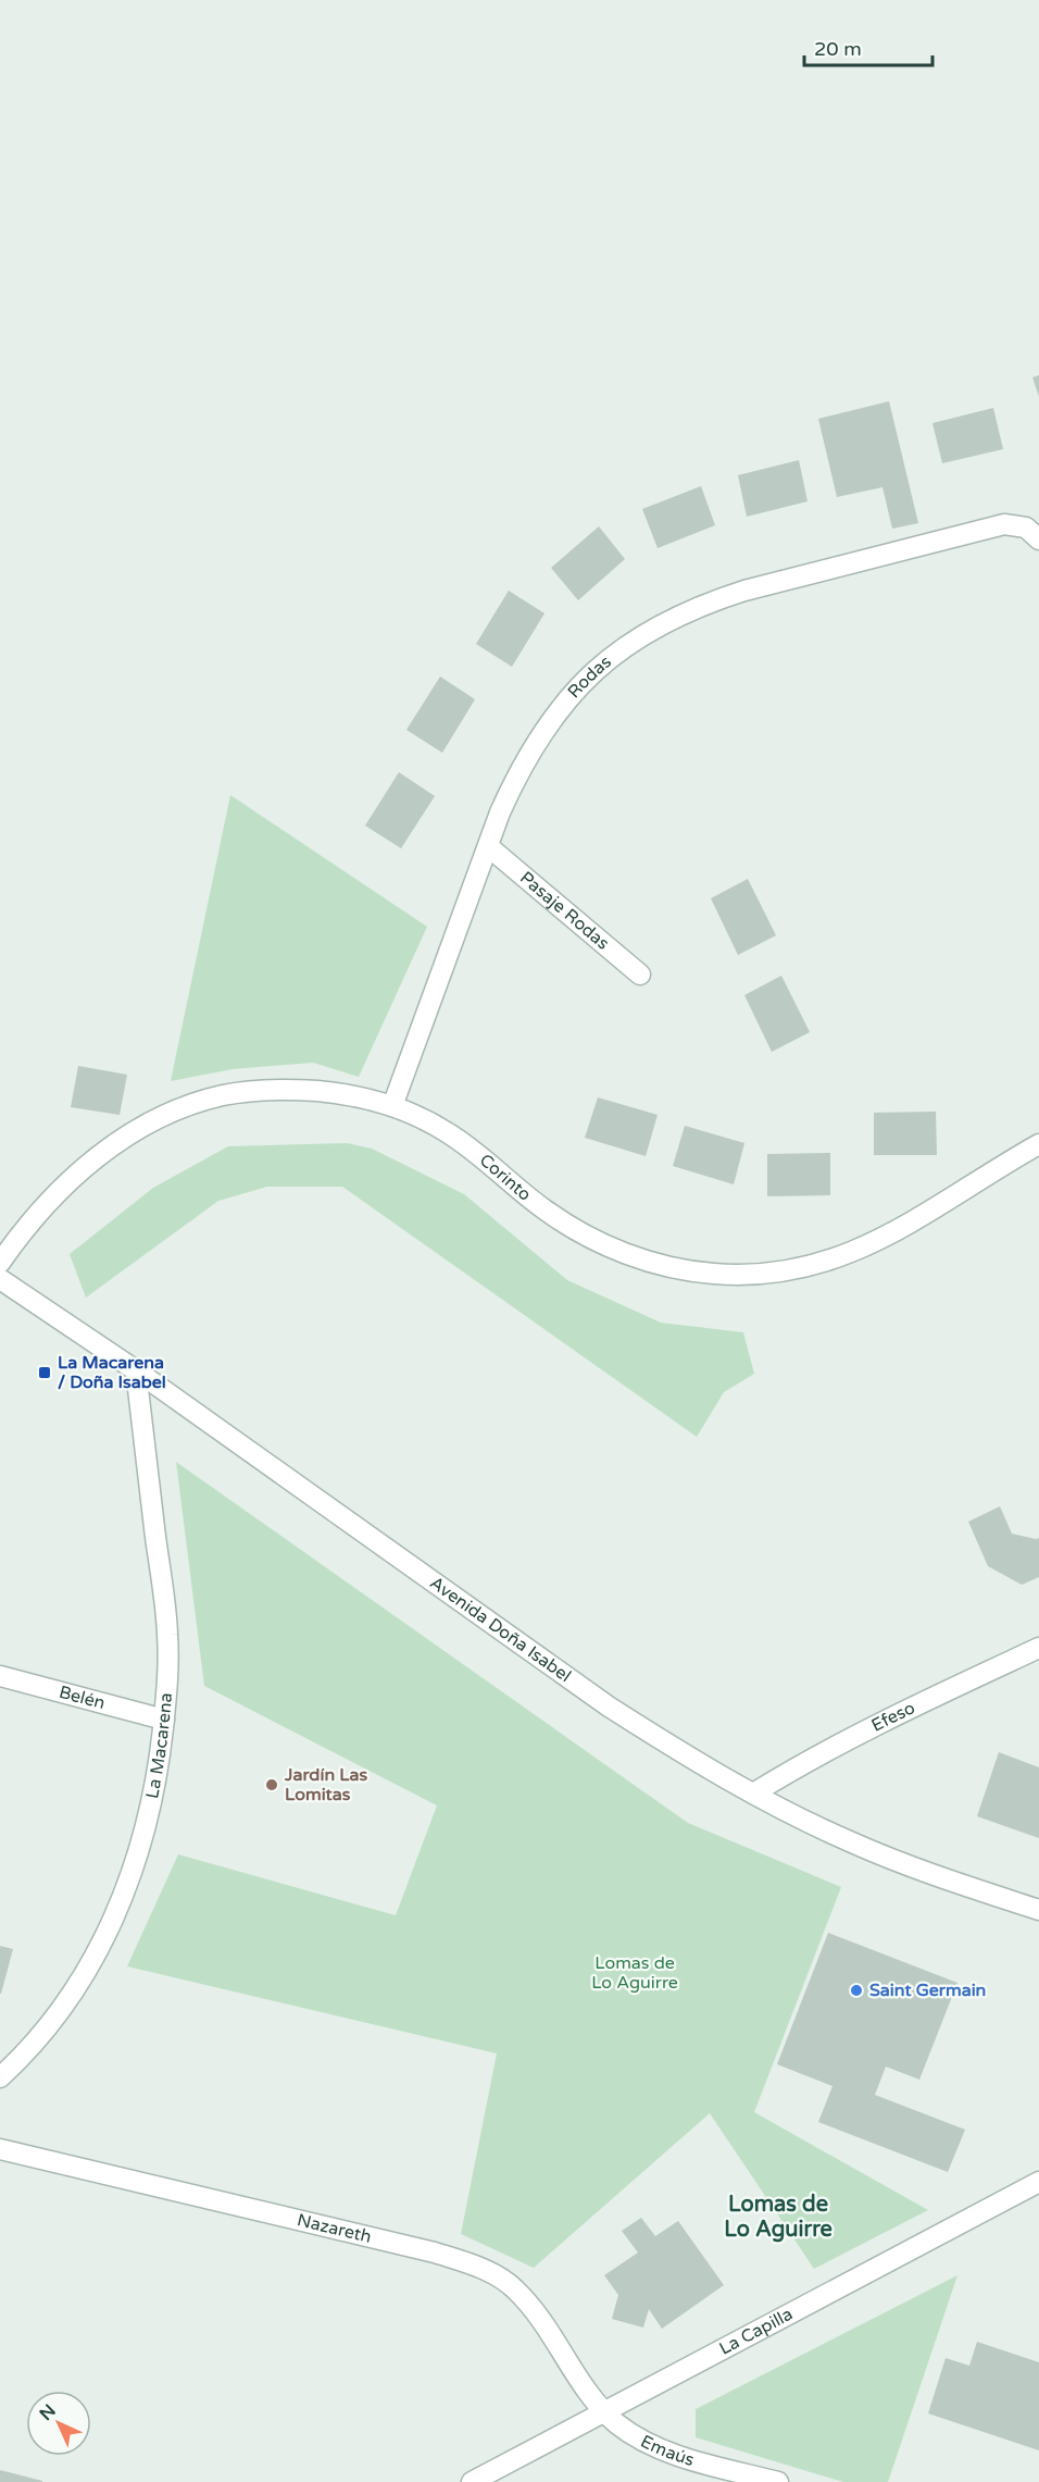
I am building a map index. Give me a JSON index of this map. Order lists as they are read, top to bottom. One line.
{"streets":{"street":["Rodas","Pasaje Rodas","Corinto","Avenida Doña Isabel","Belén","Efeso","La Macarena","Nazareth","La Capilla","Emaús"]},"crossings":[["Rodas","Pasaje Rodas"],["Rodas","Corinto"],["Avenida Doña Isabel","Efeso"],["Avenida Doña Isabel","La Macarena"],["Belén","La Macarena"],["Nazareth","La Capilla"],["Nazareth","Emaús"],["La Capilla","Emaús"]],"districts":["Lomas de Lo Aguirre"],"parks":["Lomas de Lo Aguirre"],"places":{"transit":["La Macarena / Doña Isabel"],"other":["Jardín Las Lomitas","Saint Germain"]},"scale_bar":"20 m","north":"top left"}
